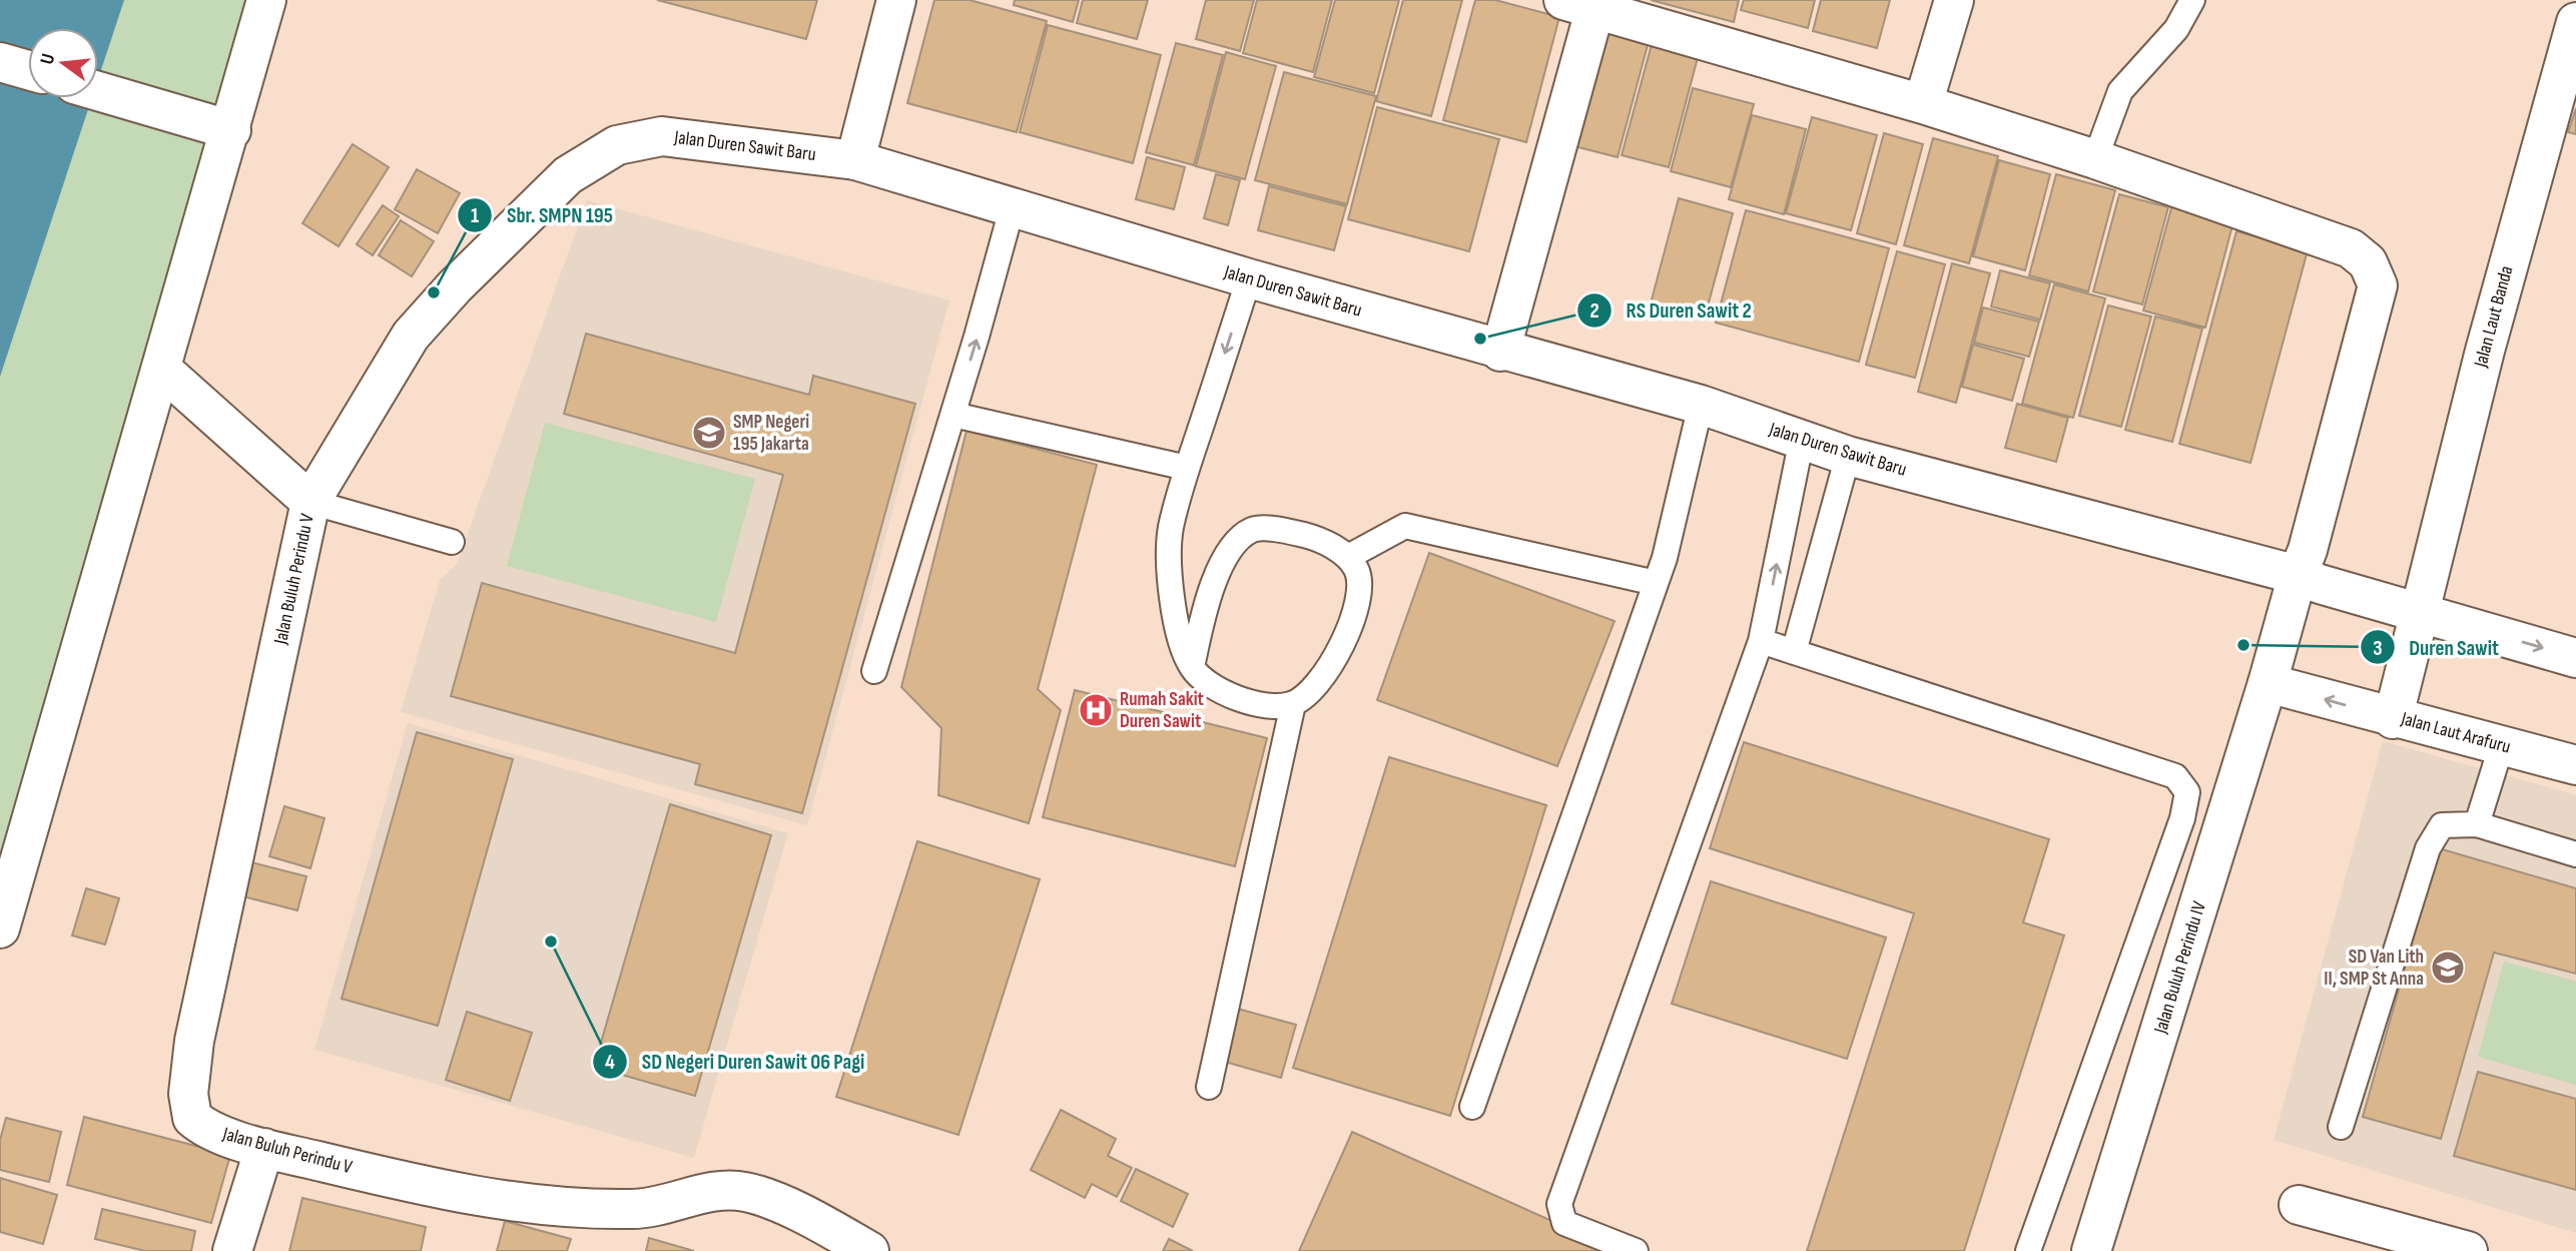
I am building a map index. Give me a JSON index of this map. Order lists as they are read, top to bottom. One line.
{"streets":{"street":["Jalan Duren Sawit Baru","Jalan Laut Banda","Jalan Buluh Perindu V","Jalan Laut Arafuru","Jalan Buluh Perindu IV"]},"crossings":[["Jalan Duren Sawit Baru","Jalan Laut Banda"],["Jalan Duren Sawit Baru","Jalan Buluh Perindu V"],["Jalan Duren Sawit Baru","Jalan Laut Arafuru"],["Jalan Duren Sawit Baru","Jalan Buluh Perindu IV"],["Jalan Laut Banda","Jalan Laut Arafuru"]],"places":{"other":["Sbr. SMPN 195","RS Duren Sawit 2","Duren Sawit","SD Negeri Duren Sawit 06 Pagi"],"school or university":["SMP Negeri 195 Jakarta","SD Van Lith II, SMP St Anna"],"hospital":["Rumah Sakit Duren Sawit"]},"north":"left"}
